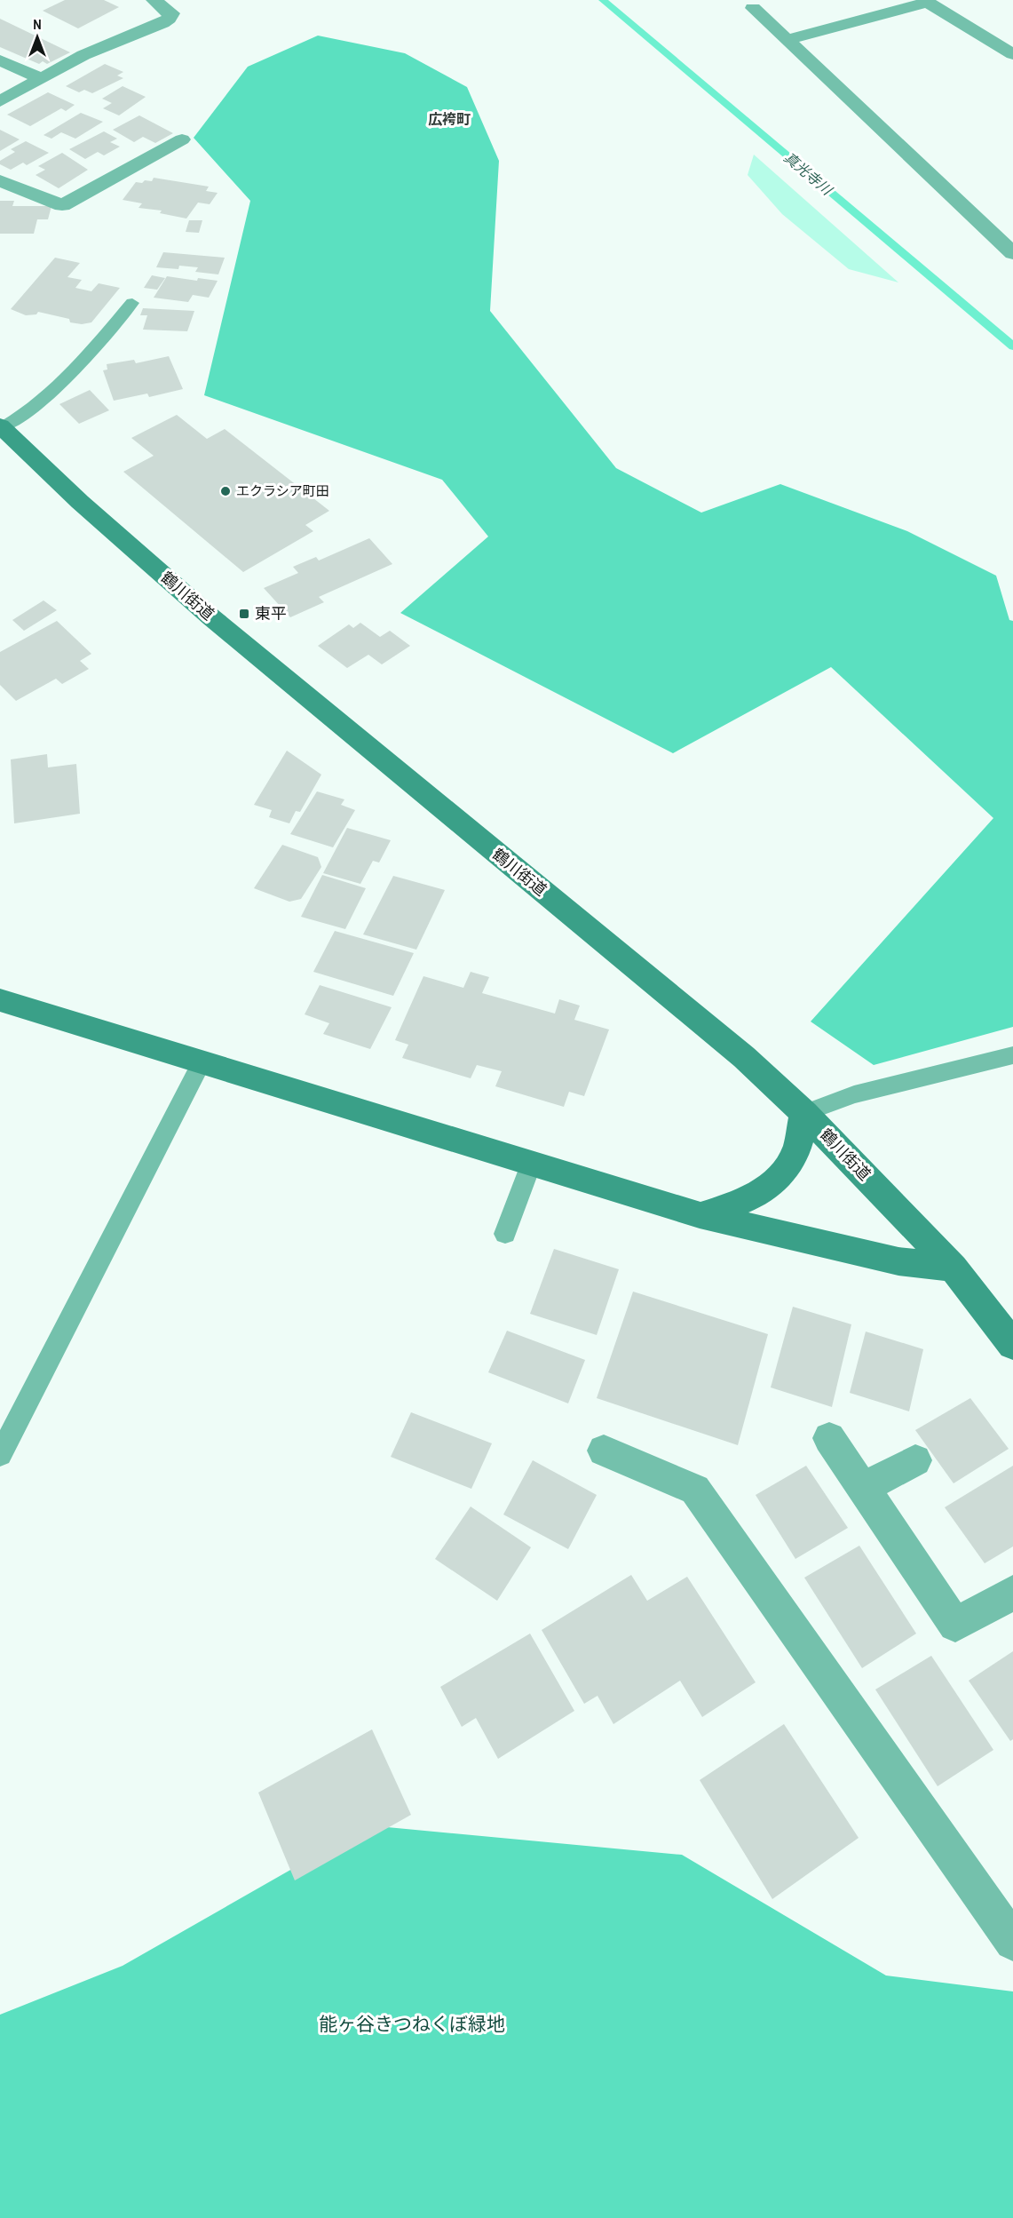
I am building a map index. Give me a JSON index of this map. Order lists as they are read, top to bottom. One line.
{"streets":{"main road":["鶴川街道"]},"districts":["広袴町"],"water":["真光寺川"],"parks":["能ヶ谷きつねくぼ緑地"],"places":{"other":["エクラシア町田"],"transit":["東平"]},"north":"top"}
